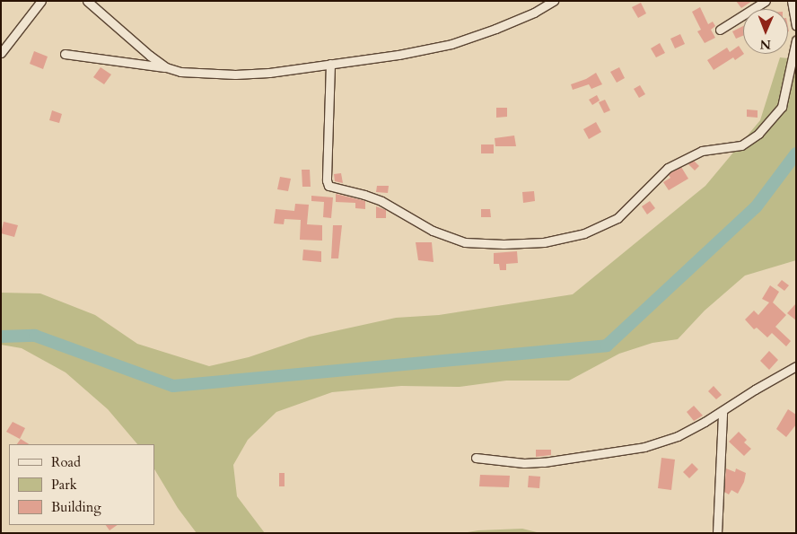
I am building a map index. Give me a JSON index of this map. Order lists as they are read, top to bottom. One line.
{"legend":["Road","Park","Building"],"north":"bottom"}
